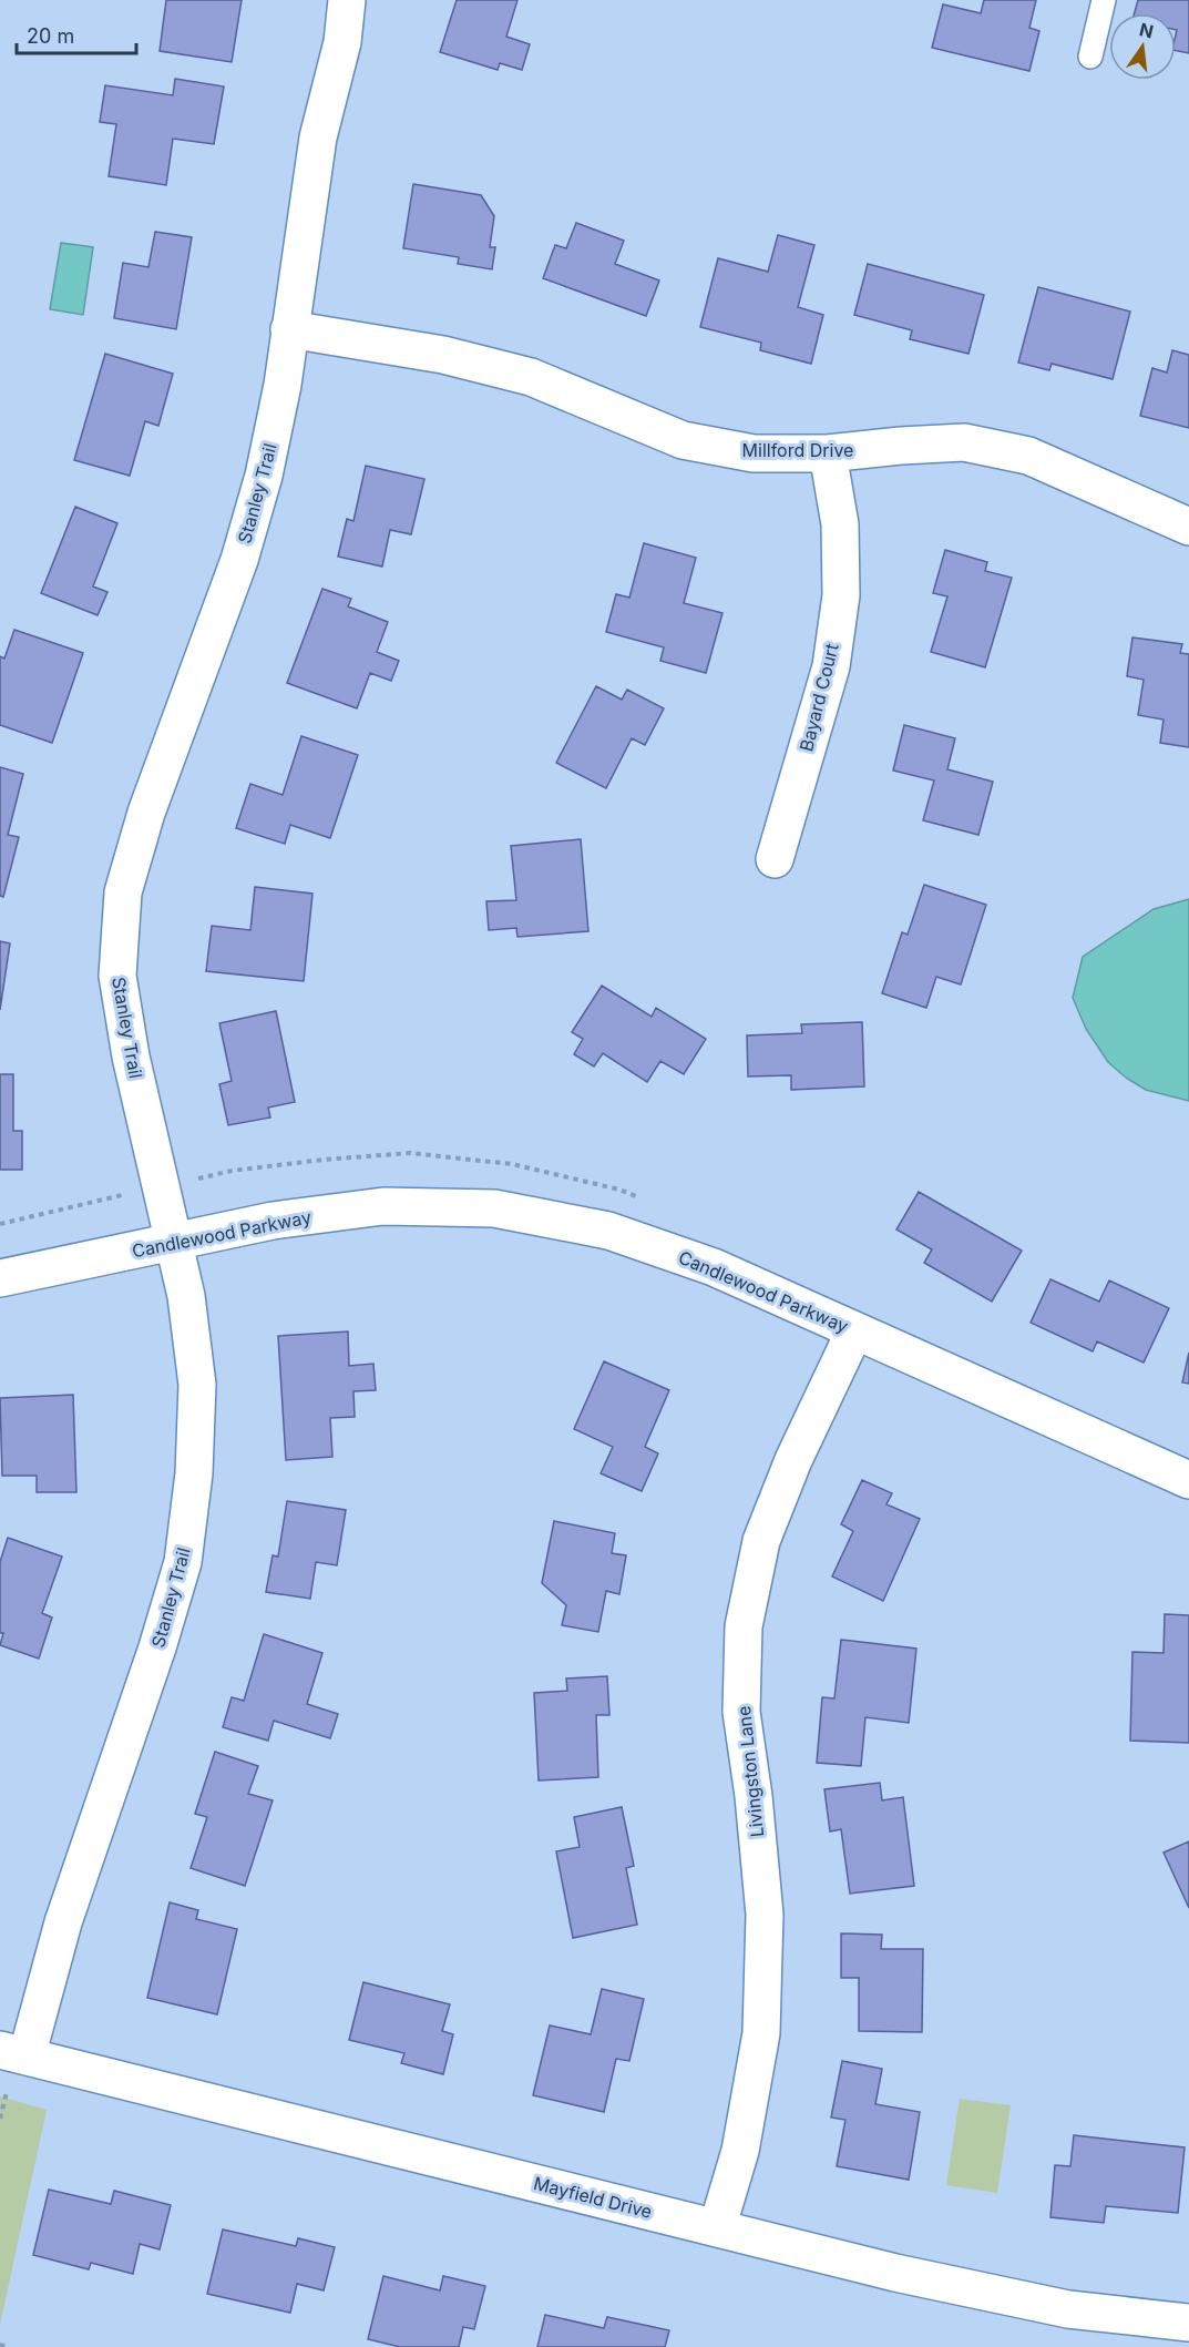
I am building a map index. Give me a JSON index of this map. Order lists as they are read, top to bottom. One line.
{"streets":{"street":["Millford Drive","Stanley Trail","Bayard Court","Candlewood Parkway","Livingston Lane","Mayfield Drive"]},"crossings":[["Millford Drive","Stanley Trail"],["Millford Drive","Bayard Court"],["Stanley Trail","Candlewood Parkway"],["Stanley Trail","Mayfield Drive"],["Candlewood Parkway","Livingston Lane"],["Livingston Lane","Mayfield Drive"]],"scale_bar":"20 m","north":"top"}
